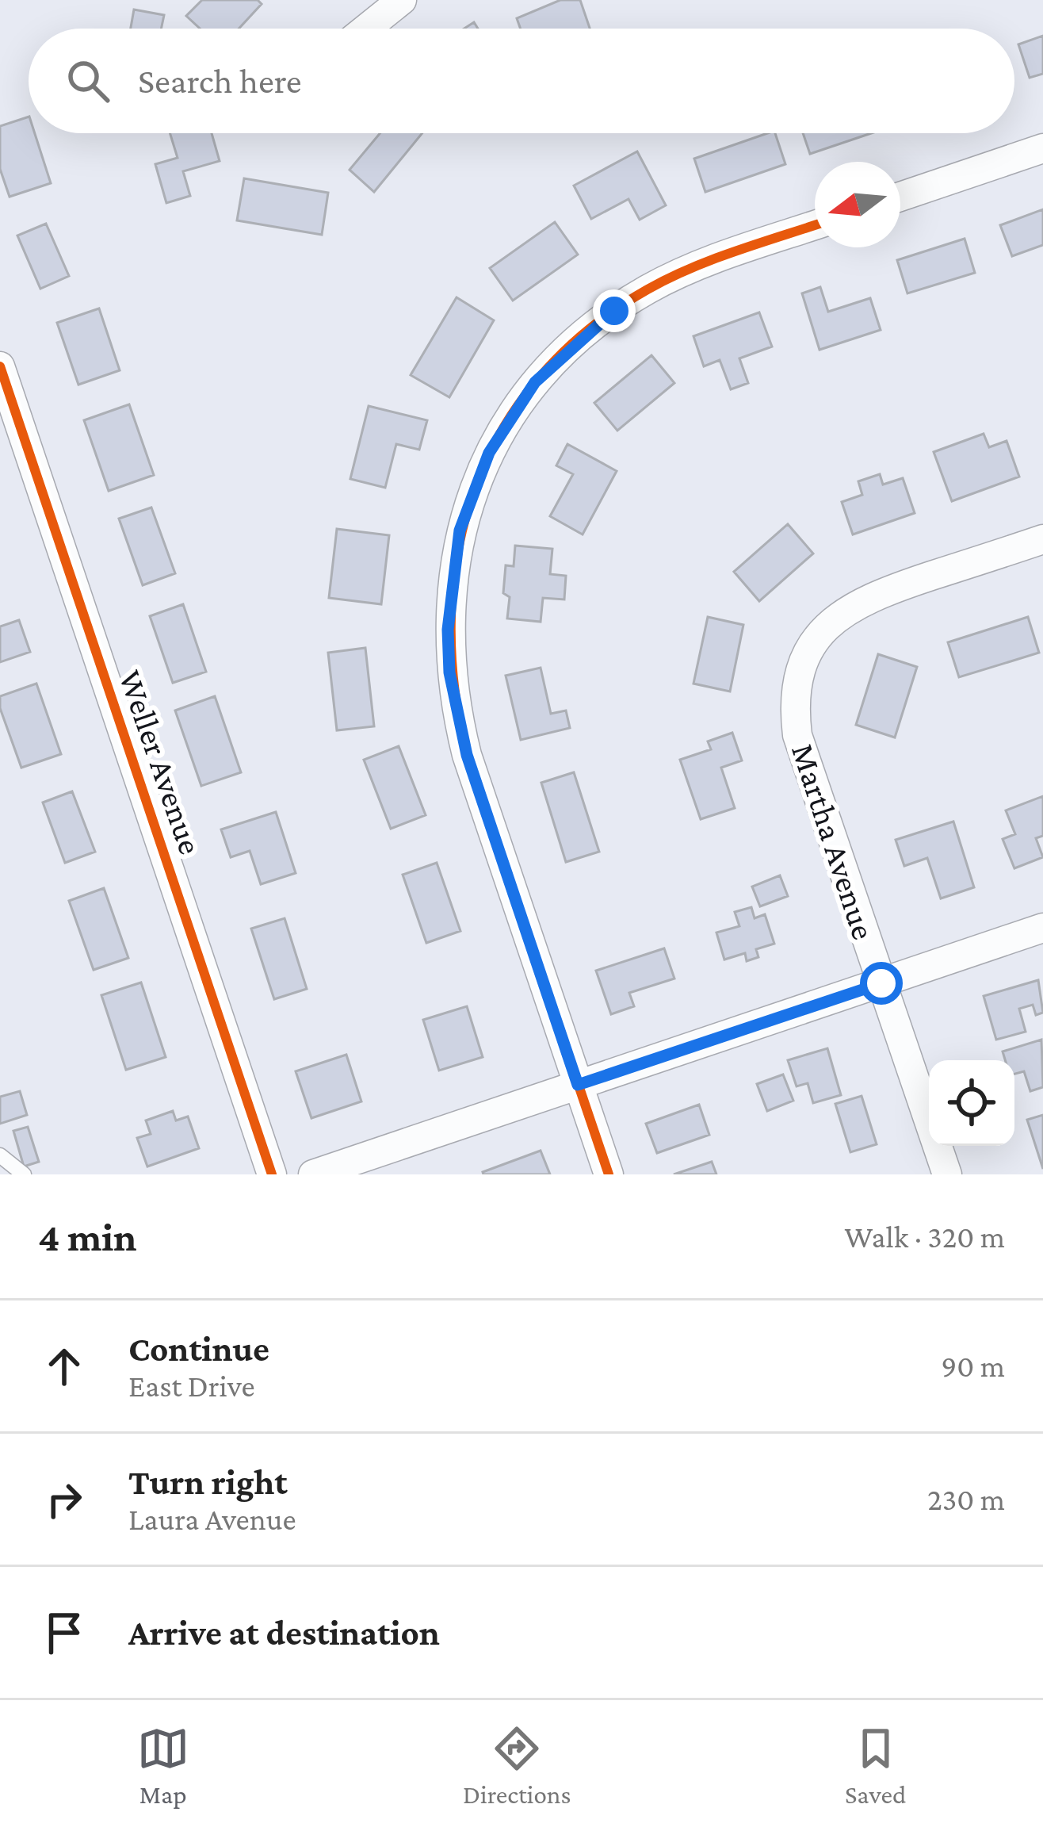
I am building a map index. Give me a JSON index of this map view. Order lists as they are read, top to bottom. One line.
{"streets":{"street":["Weller Avenue","Martha Avenue"]},"north":"left","page":{"search":"Search here","heading":["4 min","Walk · 320 m"],"list":[["Continue","East Drive","90 m"],["Turn right","Laura Avenue","230 m"],"Arrive at destination"],"nav":["Map","Directions","Saved"]}}
